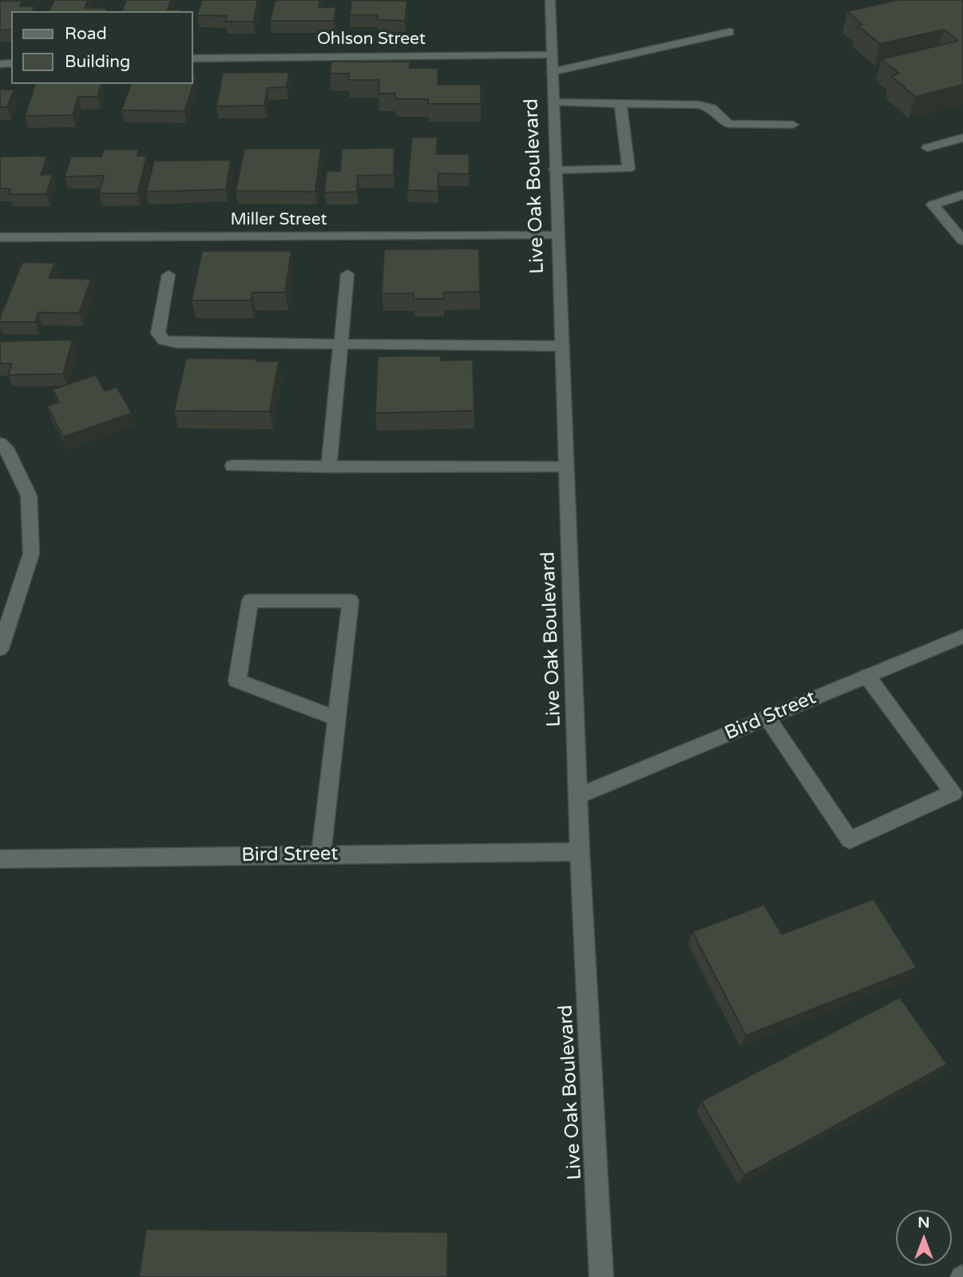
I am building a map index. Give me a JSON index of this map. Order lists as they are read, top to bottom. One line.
{"streets":{"street":["Ohlson Street","Live Oak Boulevard","Miller Street","Bird Street"]},"crossings":[["Ohlson Street","Live Oak Boulevard"],["Live Oak Boulevard","Miller Street"],["Live Oak Boulevard","Bird Street"]],"legend":["Road","Building"],"north":"top"}
